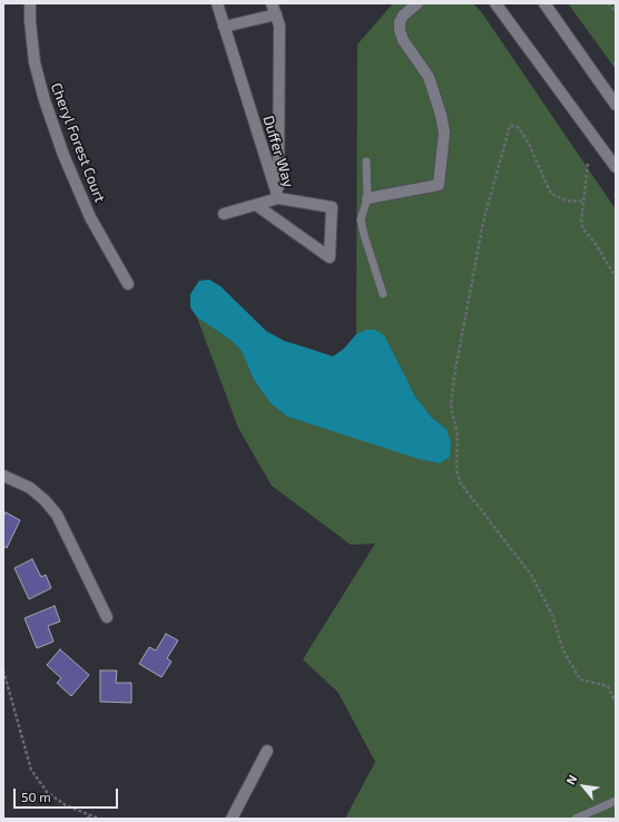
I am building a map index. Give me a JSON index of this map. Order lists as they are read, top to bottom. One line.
{"streets":{"street":["Cheryl Forest Court","Duffer Way"]},"scale_bar":"50 m","north":"top left"}
